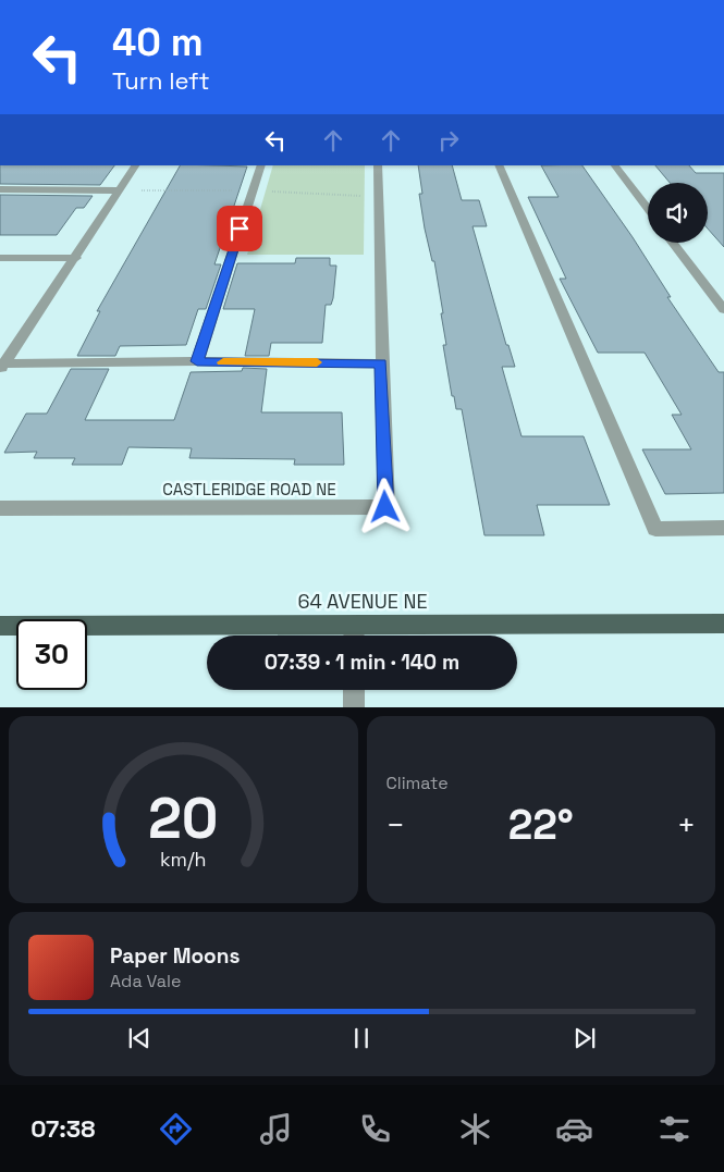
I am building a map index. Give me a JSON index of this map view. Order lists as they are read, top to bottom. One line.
{"streets":{"main road":["64 AVENUE NE"],"street":["CASTLERIDGE ROAD NE"]},"page":{"turn":["40 m","Turn left"],"limit":"30","trip":"07:39 · 1 min · 140 m","tile":"Climate","heat":["−","22°","+"],"song":["Paper Moons","Ada Vale"],"tabs":"07:38","gauge":["20","km/h"]}}
